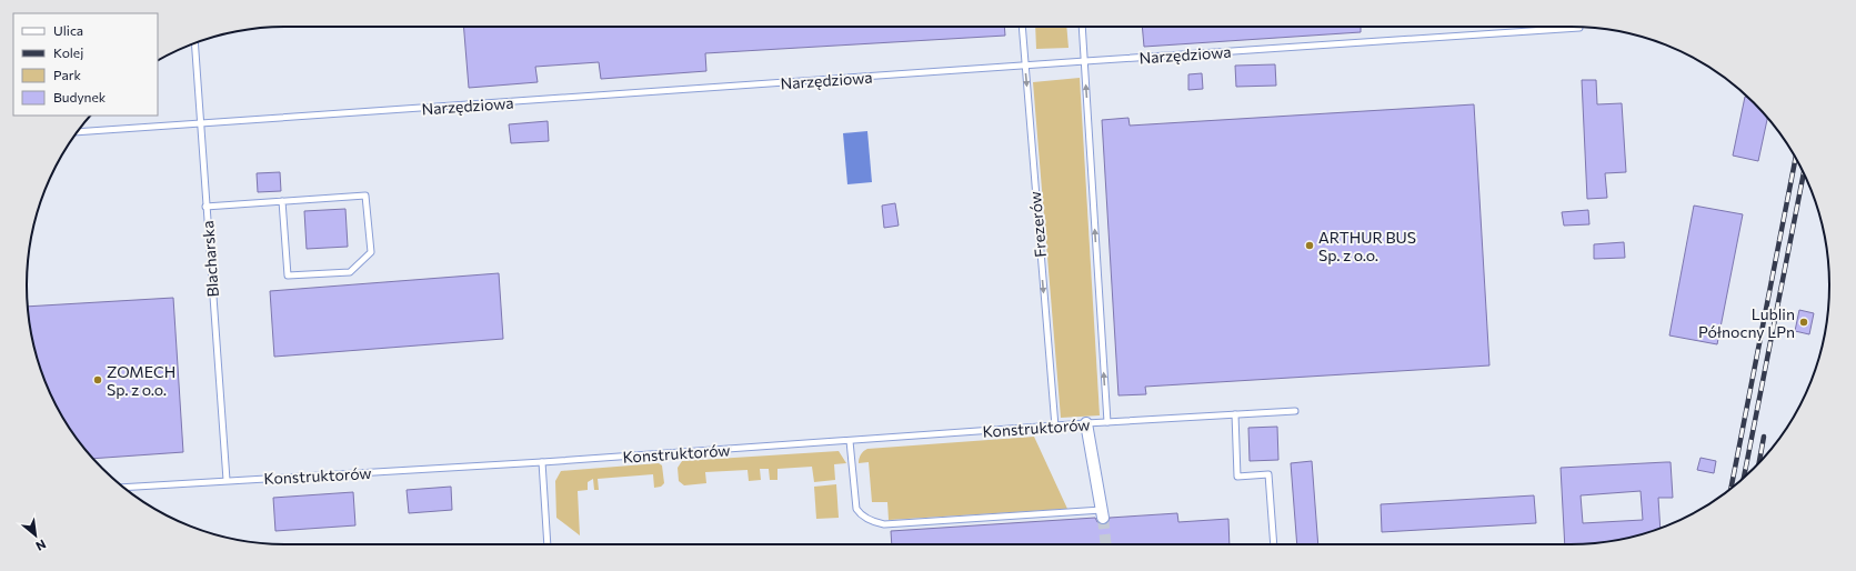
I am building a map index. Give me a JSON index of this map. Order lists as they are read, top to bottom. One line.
{"streets":{"lane":["Narzędziowa","Frezerów","Blacharska","Konstruktorów"]},"crossings":[["Narzędziowa","Frezerów"],["Narzędziowa","Blacharska"],["Frezerów","Konstruktorów"],["Blacharska","Konstruktorów"]],"one_way":["Frezerów"],"places":["ARTHUR BUS Sp. z o.o.","Lublin Północny LPn","ZOMECH Sp. z o.o."],"legend":["Ulica","Kolej","Park","Budynek"],"north":"bottom right"}
